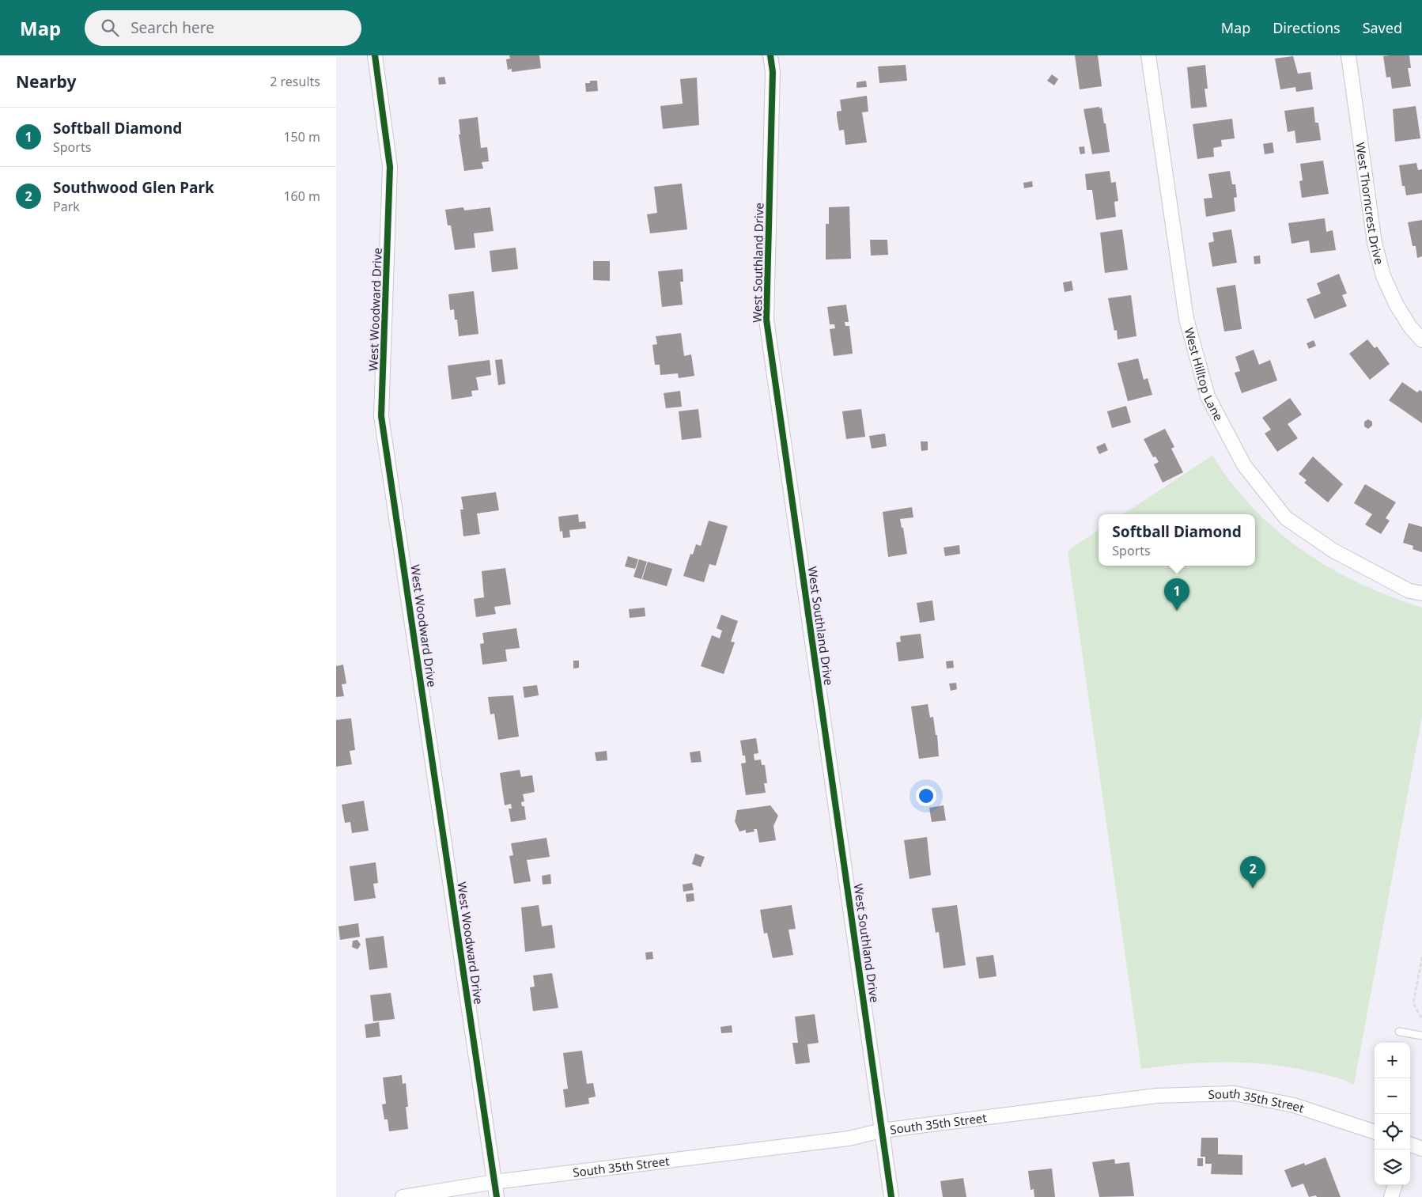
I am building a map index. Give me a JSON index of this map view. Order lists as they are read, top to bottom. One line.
{"streets":{"street":["West Thorncrest Drive","West Southland Drive","West Woodward Drive","West Hilltop Lane","South 35th Street"]},"crossings":[["West Southland Drive","South 35th Street"],["West Woodward Drive","South 35th Street"]],"page":{"header":"Map","search":"Search here","nav":["Map","Directions","Saved"],"heading":["Nearby","2 results"],"list":[{"mark":"1","name":"Softball Diamond","note":"Sports","value":"150 m"},{"mark":"2","name":"Southwood Glen Park","note":"Park","value":"160 m"}],"popup":["Softball Diamond","Sports"],"pins":["1","2"],"map_buttons":["+","−"]}}
